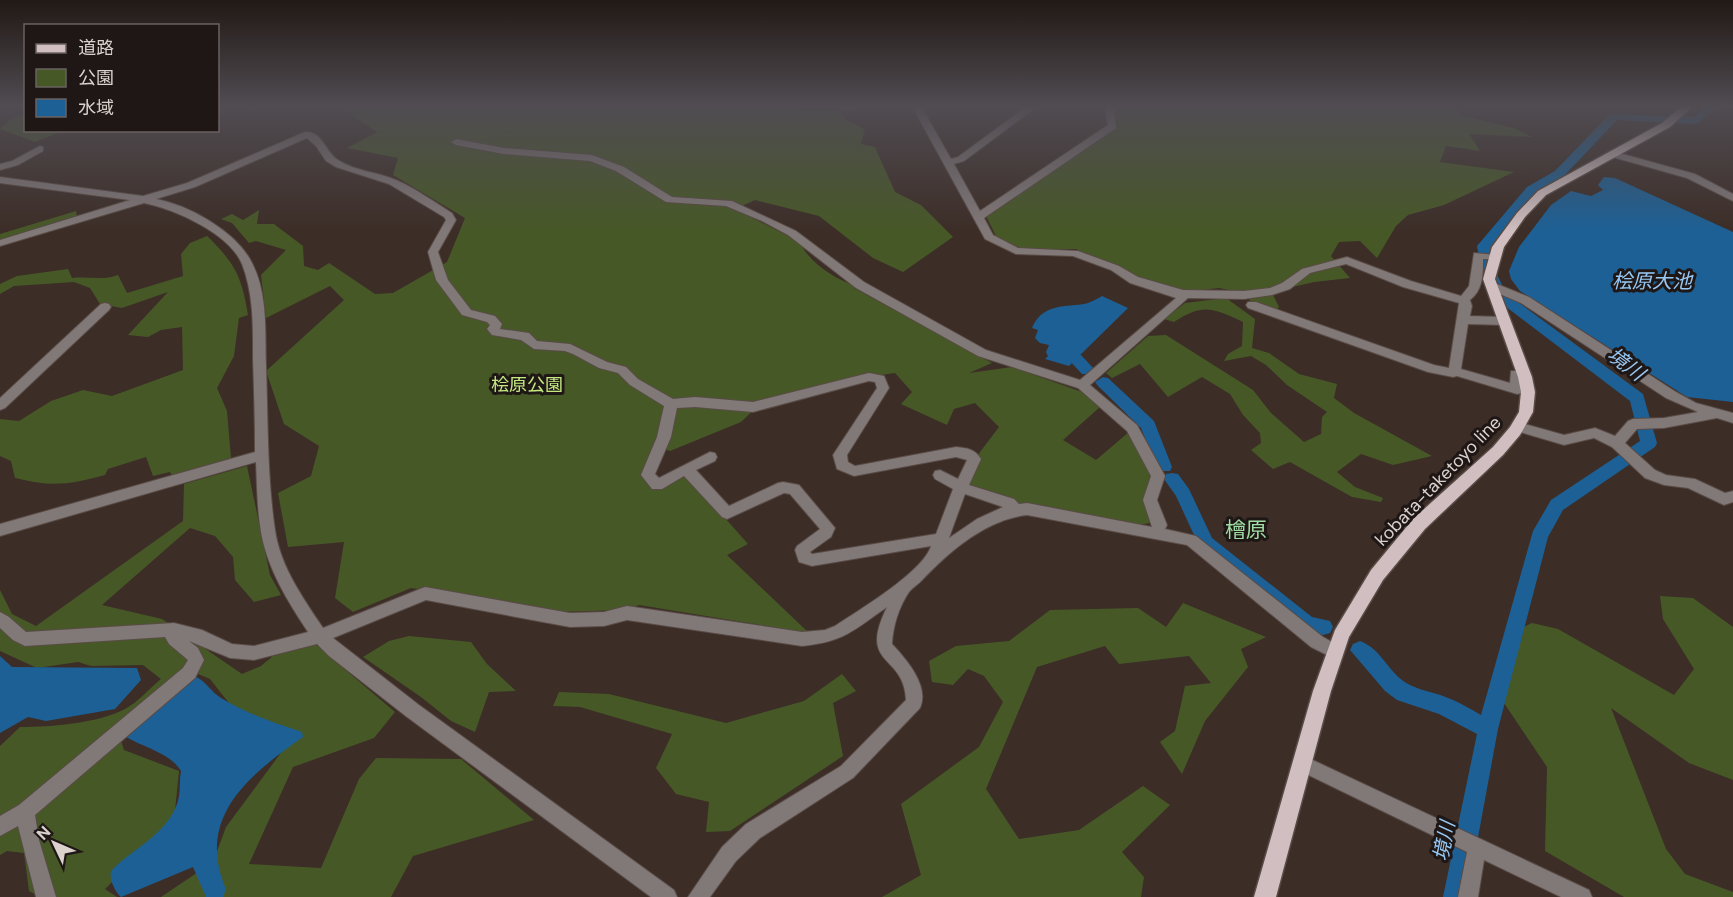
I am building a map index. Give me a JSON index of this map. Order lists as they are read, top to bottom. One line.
{"streets":{"main road":["kobata-taketoyo line"]},"districts":["檜原"],"water":["桧原大池","境川"],"parks":["桧原公園"],"legend":["道路","公園","水域"],"north":"top left"}
